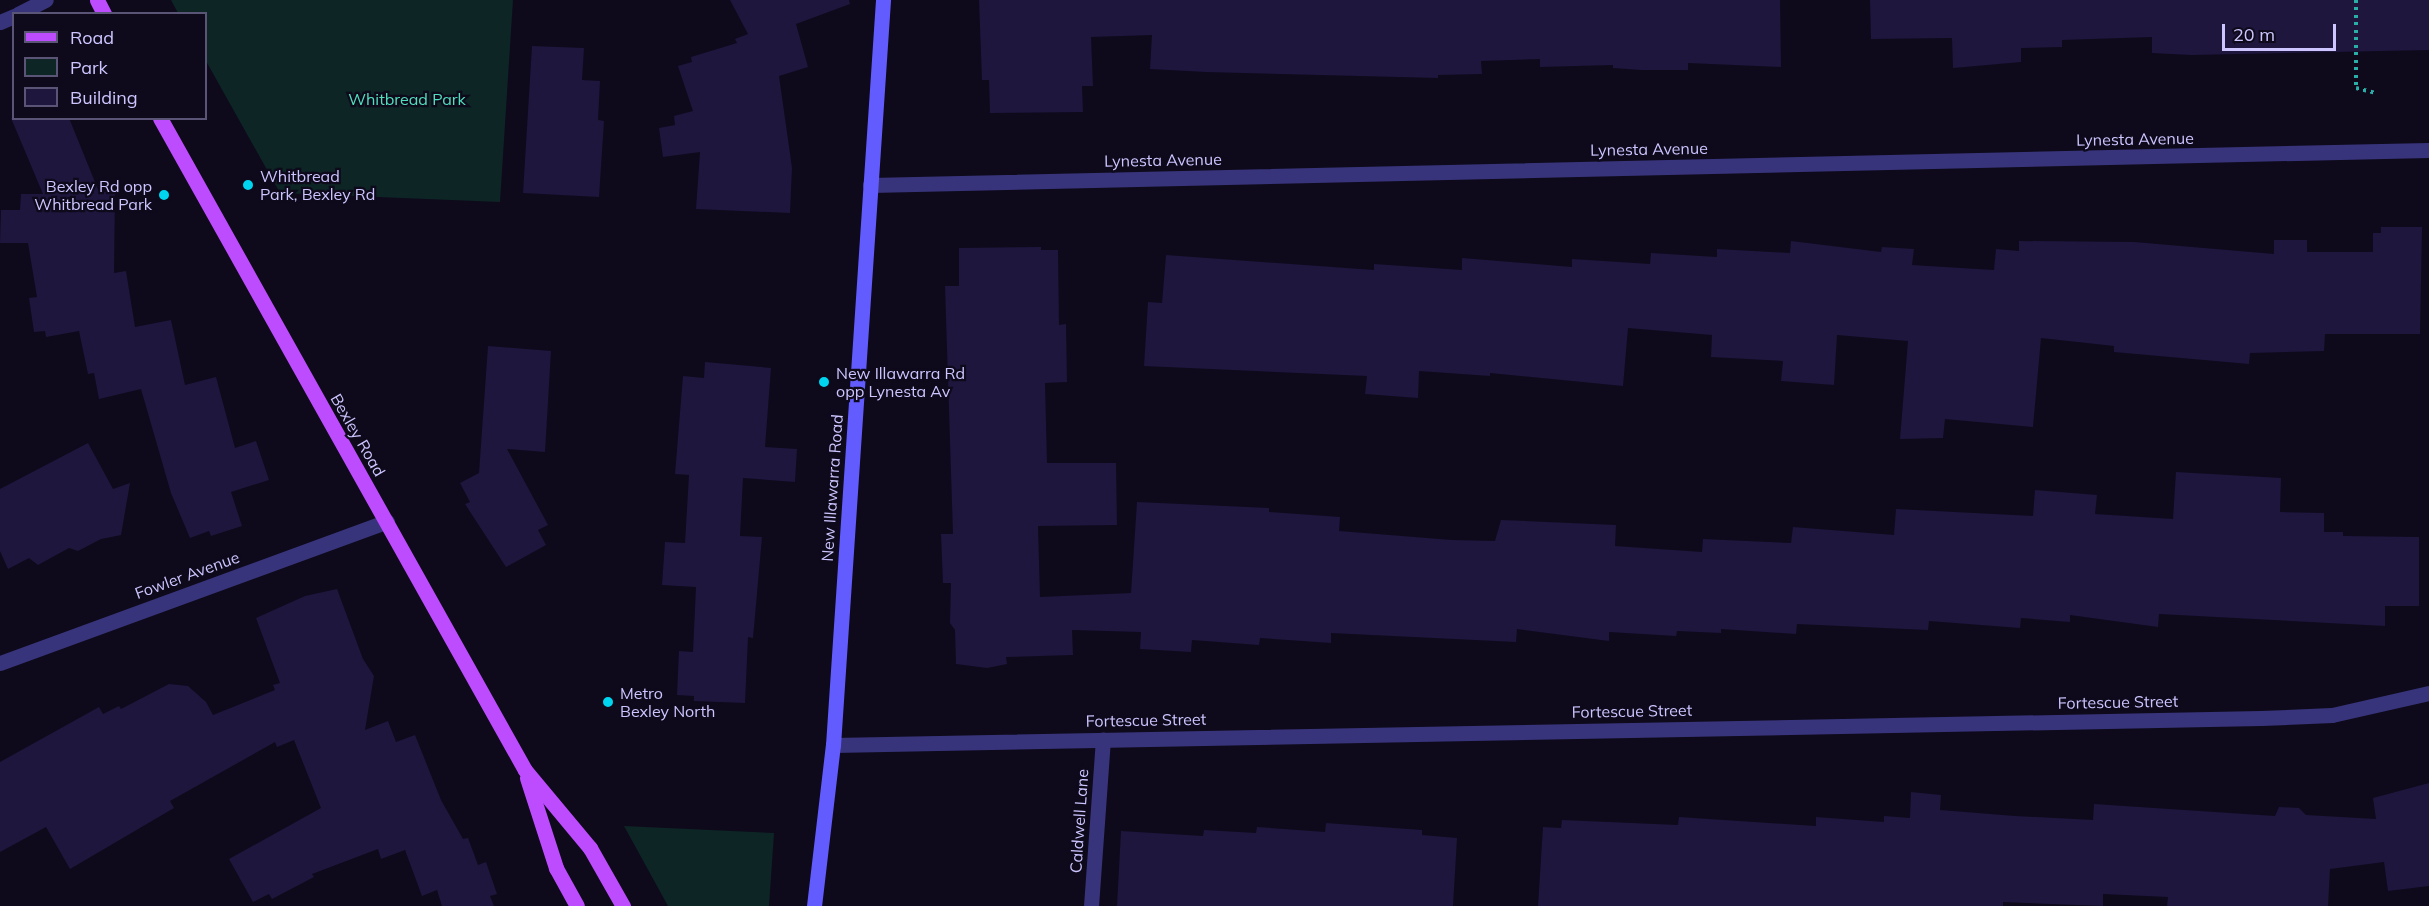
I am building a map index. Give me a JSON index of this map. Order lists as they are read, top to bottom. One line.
{"streets":{"main road":["Bexley Road","New Illawarra Road"],"street":["Lynesta Avenue","Fowler Avenue","Fortescue Street","Caldwell Lane"]},"crossings":[["Lynesta Avenue","New Illawarra Road"],["Bexley Road","Fowler Avenue"],["New Illawarra Road","Fortescue Street"],["Fortescue Street","Caldwell Lane"]],"parks":["Whitbread Park"],"places":["Whitbread Park, Bexley Rd","Bexley Rd opp Whitbread Park","New Illawarra Rd opp Lynesta Av","Metro Bexley North"],"legend":["Road","Park","Building"],"scale_bar":"20 m"}
